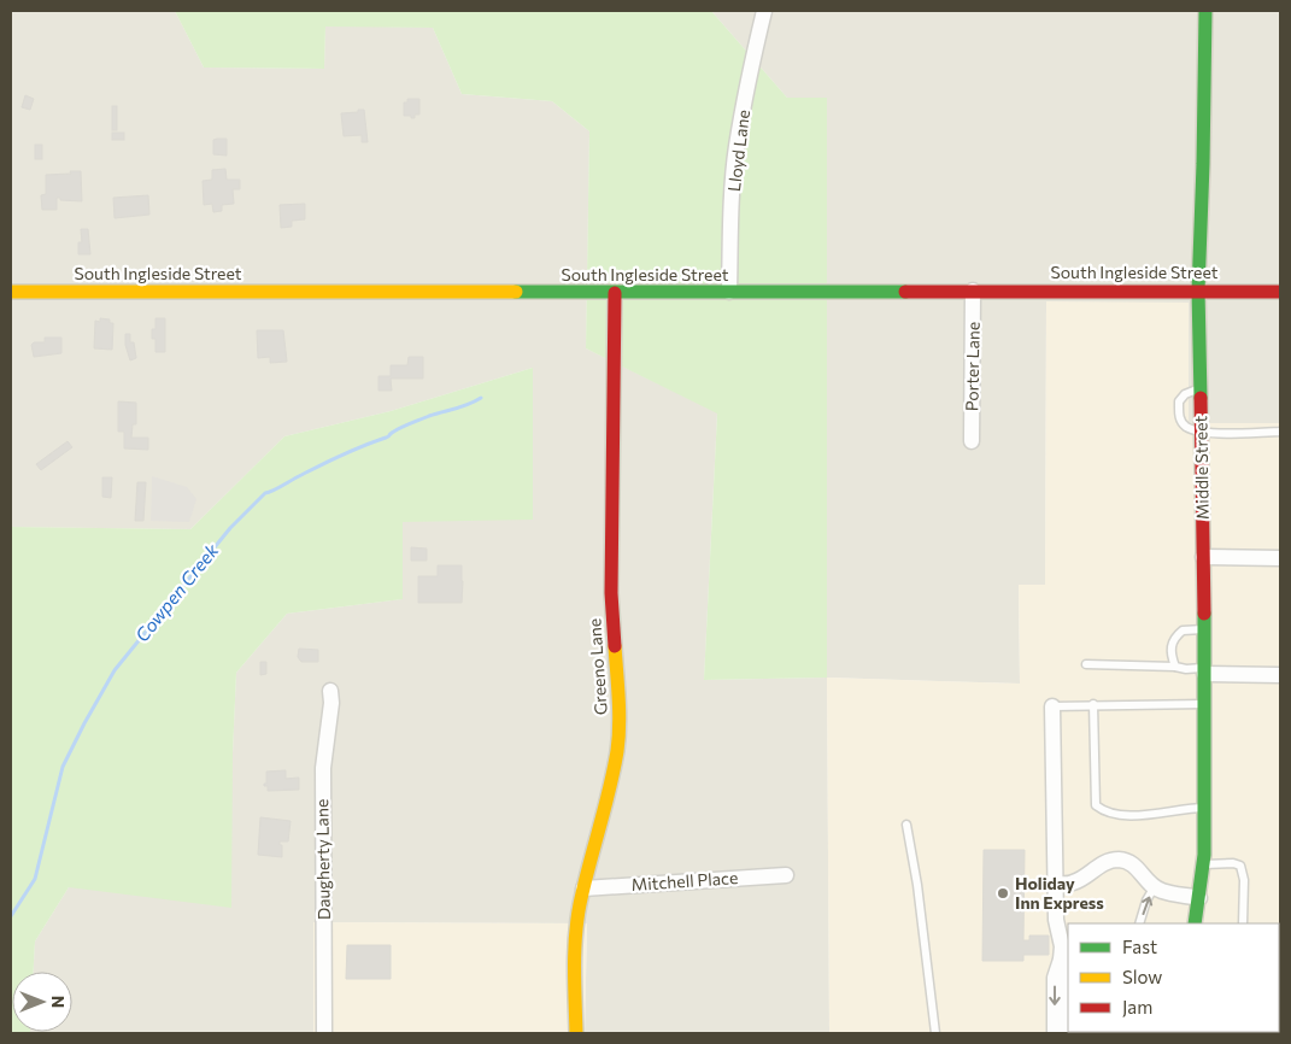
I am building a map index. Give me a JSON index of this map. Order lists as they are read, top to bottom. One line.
{"streets":{"street":["Lloyd Lane","South Ingleside Street","Porter Lane","Middle Street","Greeno Lane","Daugherty Lane","Mitchell Place"]},"crossings":[["Lloyd Lane","South Ingleside Street"],["South Ingleside Street","Porter Lane"],["South Ingleside Street","Middle Street"],["South Ingleside Street","Greeno Lane"],["Greeno Lane","Mitchell Place"]],"water":["Cowpen Creek"],"places":["Holiday Inn Express"],"legend":["Fast","Slow","Jam"],"north":"right"}
